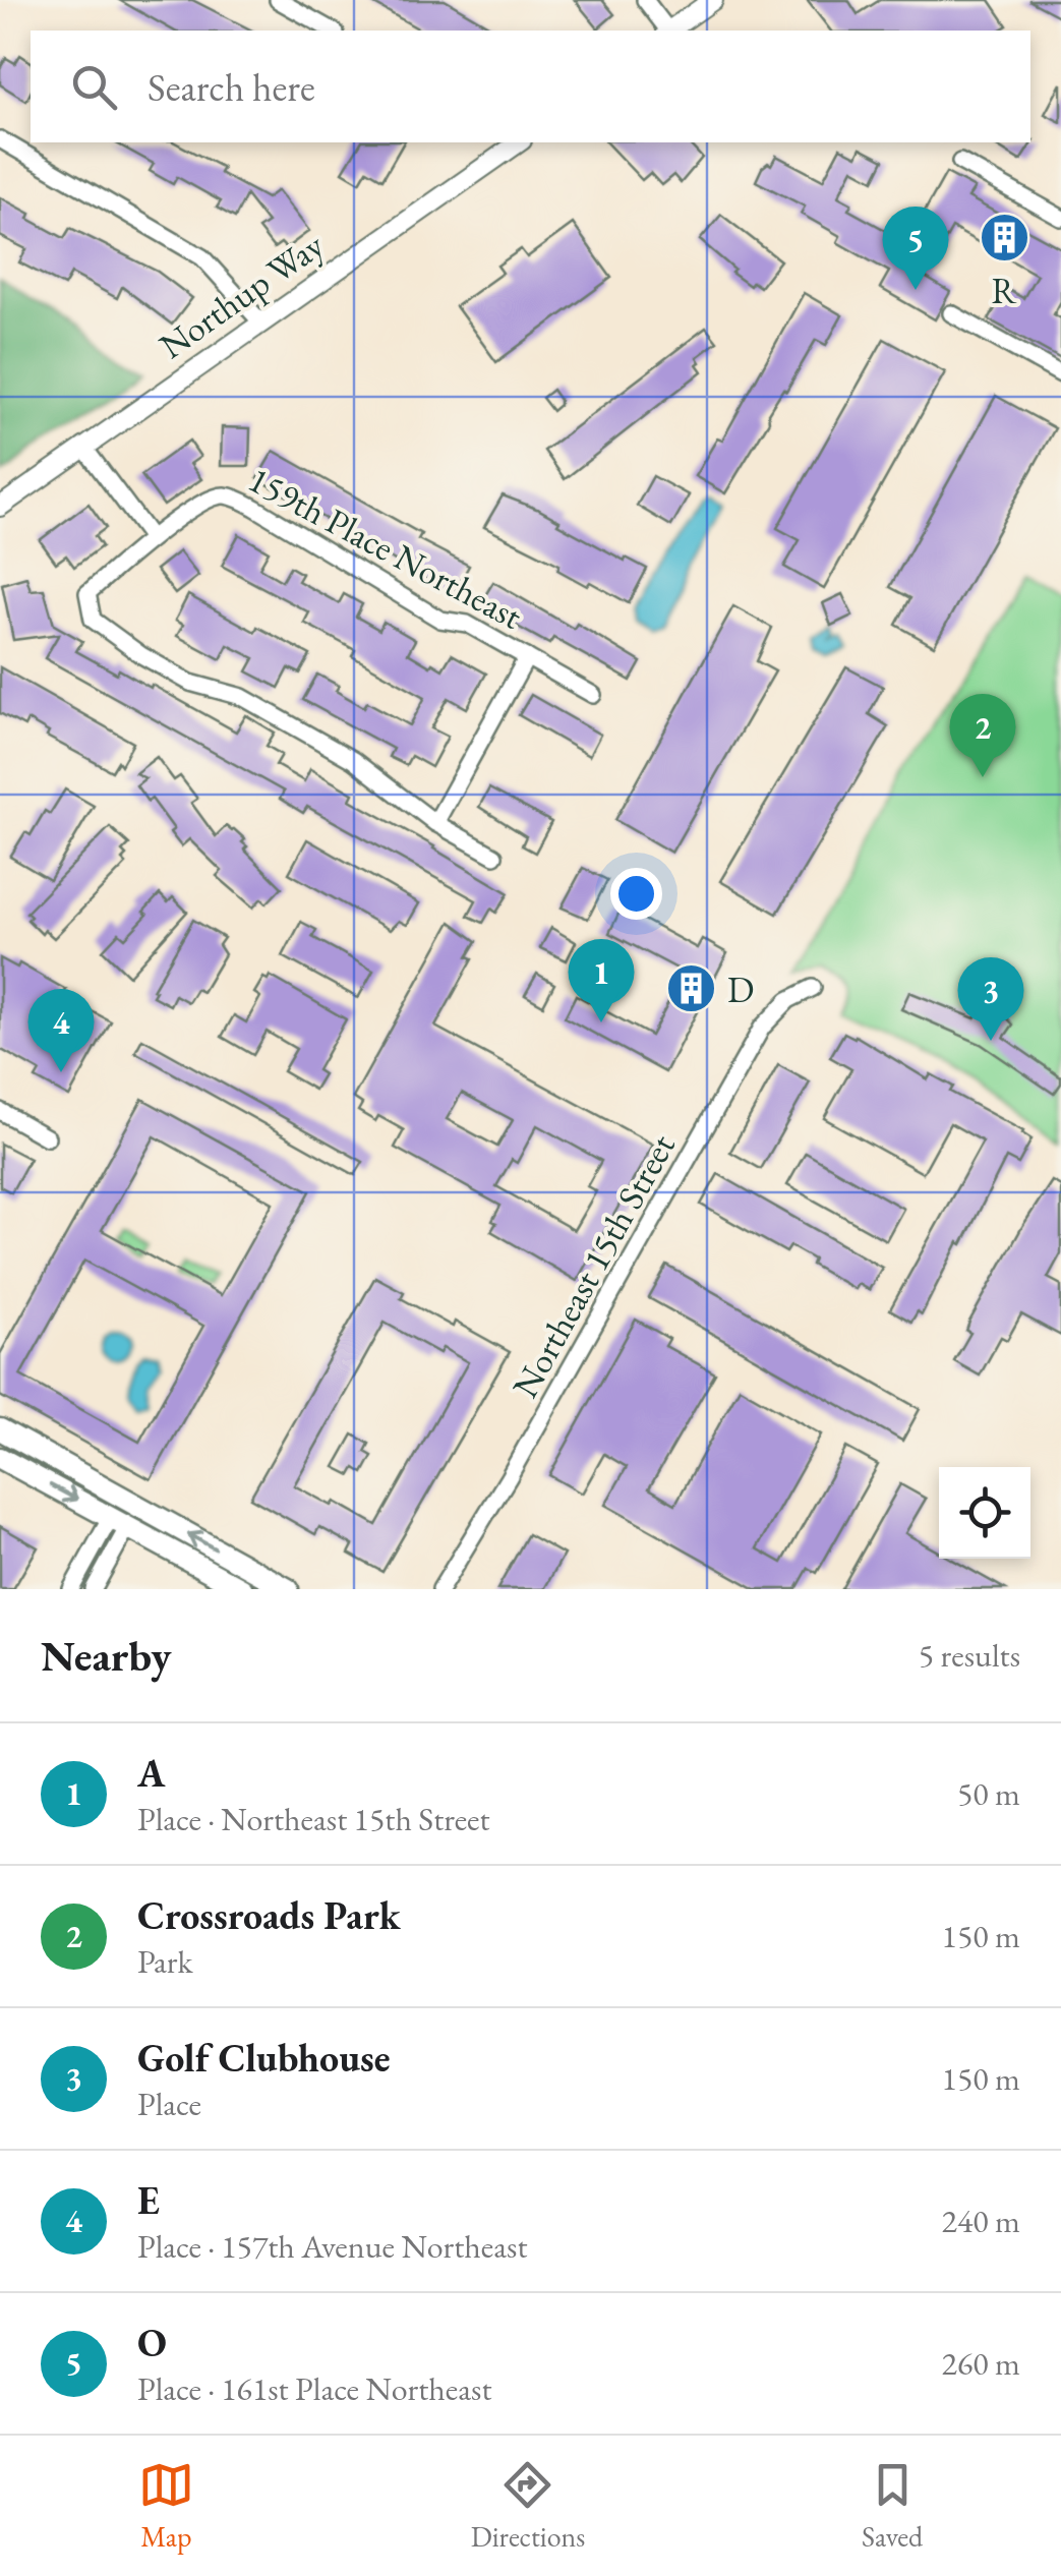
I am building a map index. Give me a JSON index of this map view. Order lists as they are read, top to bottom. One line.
{"streets":{"street":["Northup Way","159th Place Northeast","Northeast 15th Street"]},"places":{"building":["R","D"]},"page":{"search":"Search here","pins":["5","2","1","3","4"],"heading":["Nearby","5 results"],"list":[{"mark":"1","name":"A","note":"Place · Northeast 15th Street","value":"50 m"},{"mark":"2","name":"Crossroads Park","note":"Park","value":"150 m"},{"mark":"3","name":"Golf Clubhouse","note":"Place","value":"150 m"},{"mark":"4","name":"E","note":"Place · 157th Avenue Northeast","value":"240 m"},{"mark":"5","name":"O","note":"Place · 161st Place Northeast","value":"260 m"}],"nav":["Map","Directions","Saved"]}}
